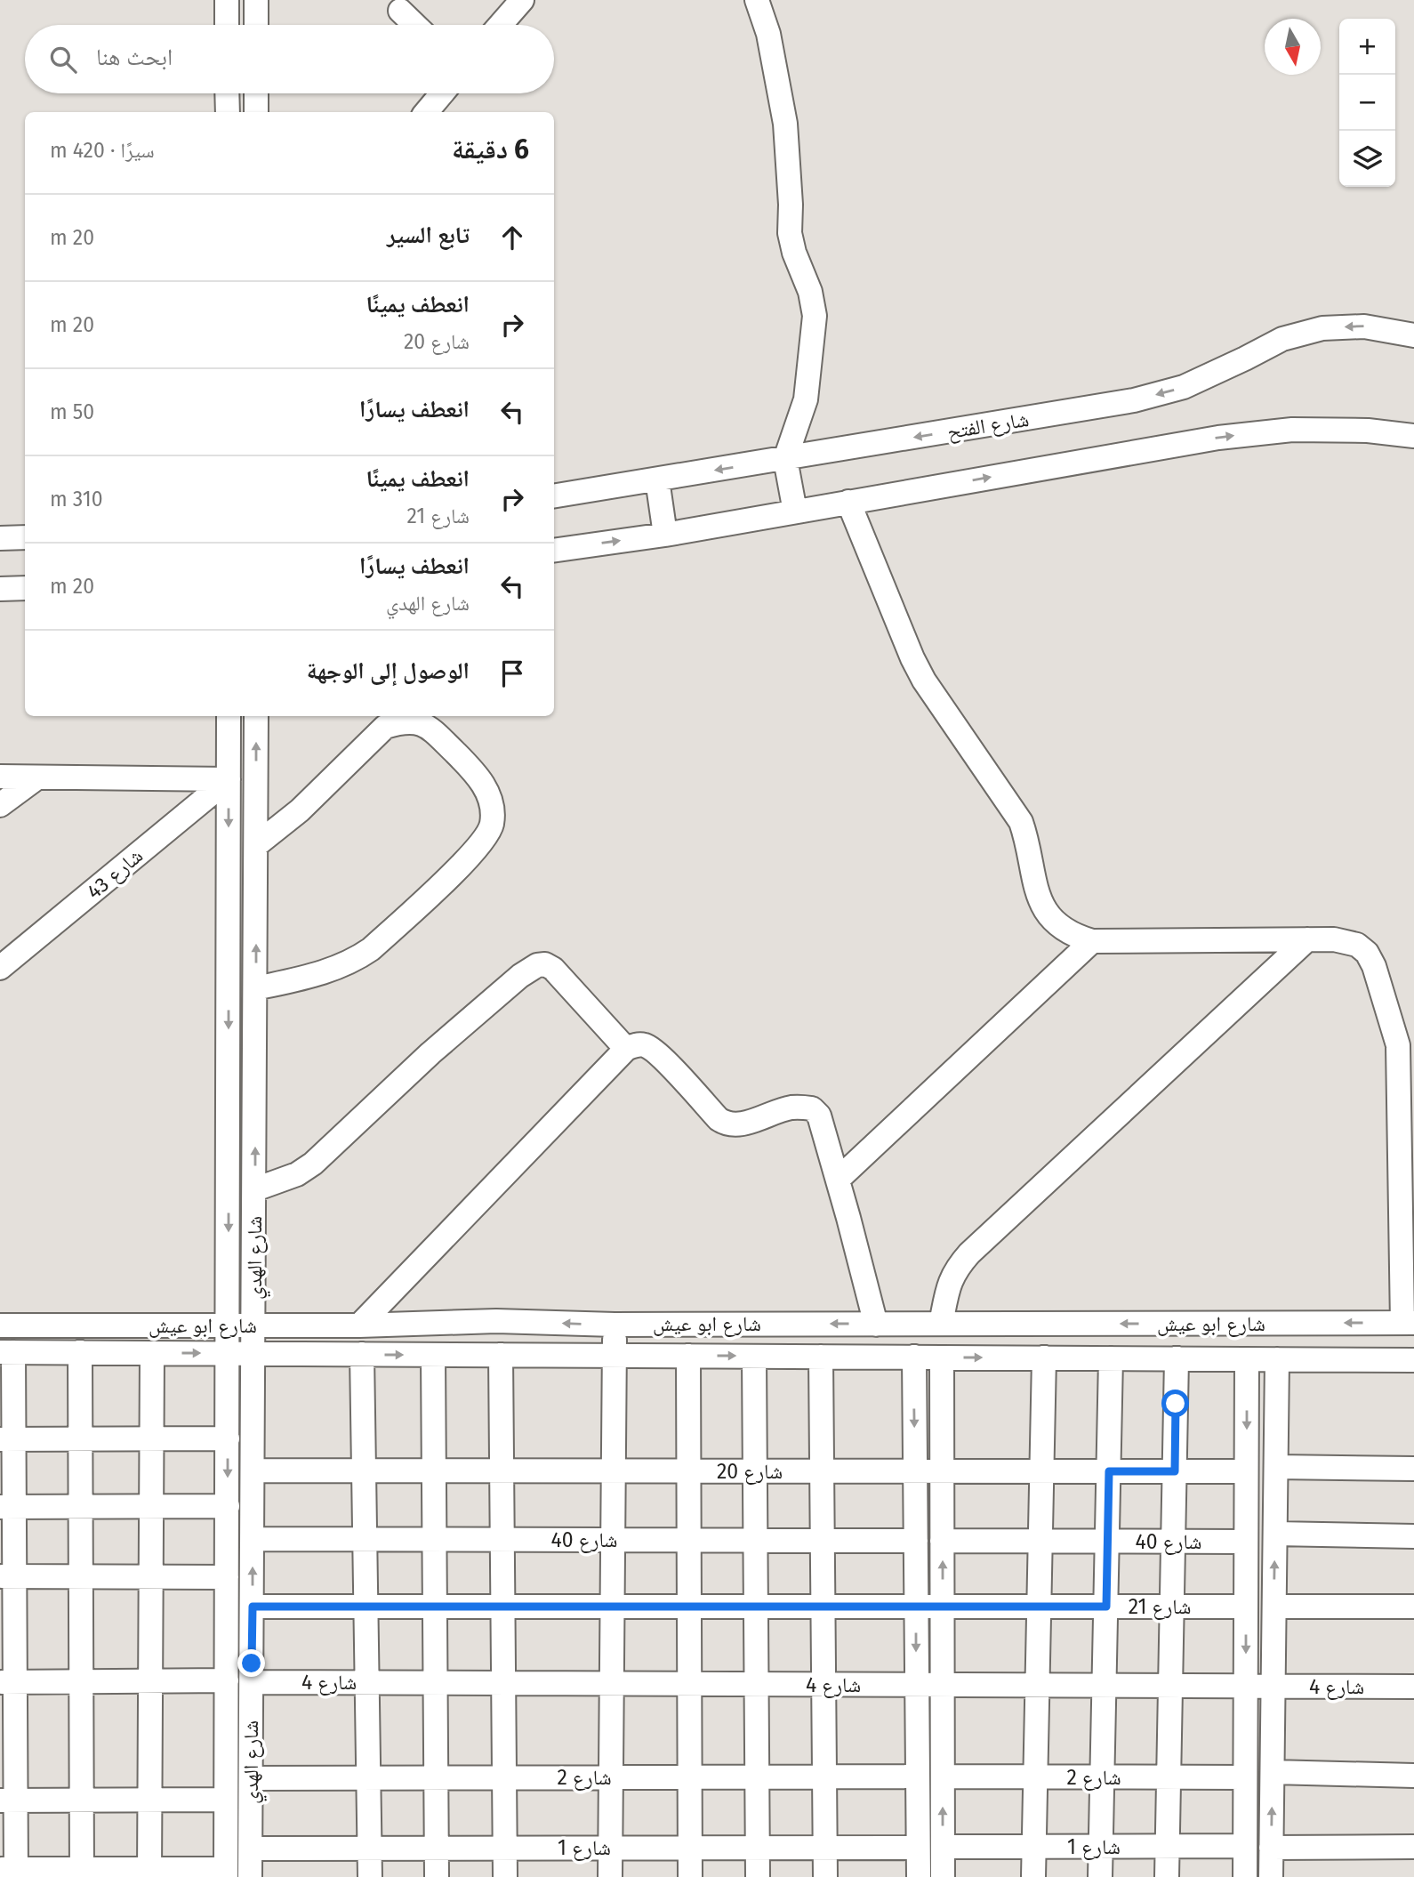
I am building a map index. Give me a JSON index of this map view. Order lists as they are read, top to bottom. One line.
{"streets":{"street":["شارع الفتح","شارع 43","شارع الهدي","شارع ابو عيش","شارع 20","شارع 40","شارع 21","شارع 4","شارع 2","شارع 1"]},"crossings":[["شارع 43","شارع الهدي"],["شارع الهدي","شارع ابو عيش"],["شارع الهدي","شارع 20"],["شارع الهدي","شارع 40"],["شارع الهدي","شارع 21"],["شارع الهدي","شارع 4"],["شارع الهدي","شارع 2"],["شارع الهدي","شارع 1"]],"north":"bottom","page":{"map_buttons":["+","−"],"search":"ابحث هنا","heading":["6 دقيقة","سيرًا · 420 m"],"list":[["تابع السير","20 m"],["انعطف يمينًا","شارع 20","20 m"],["انعطف يسارًا","50 m"],["انعطف يمينًا","شارع 21","310 m"],["انعطف يسارًا","شارع الهدي","20 m"],"الوصول إلى الوجهة"]}}
